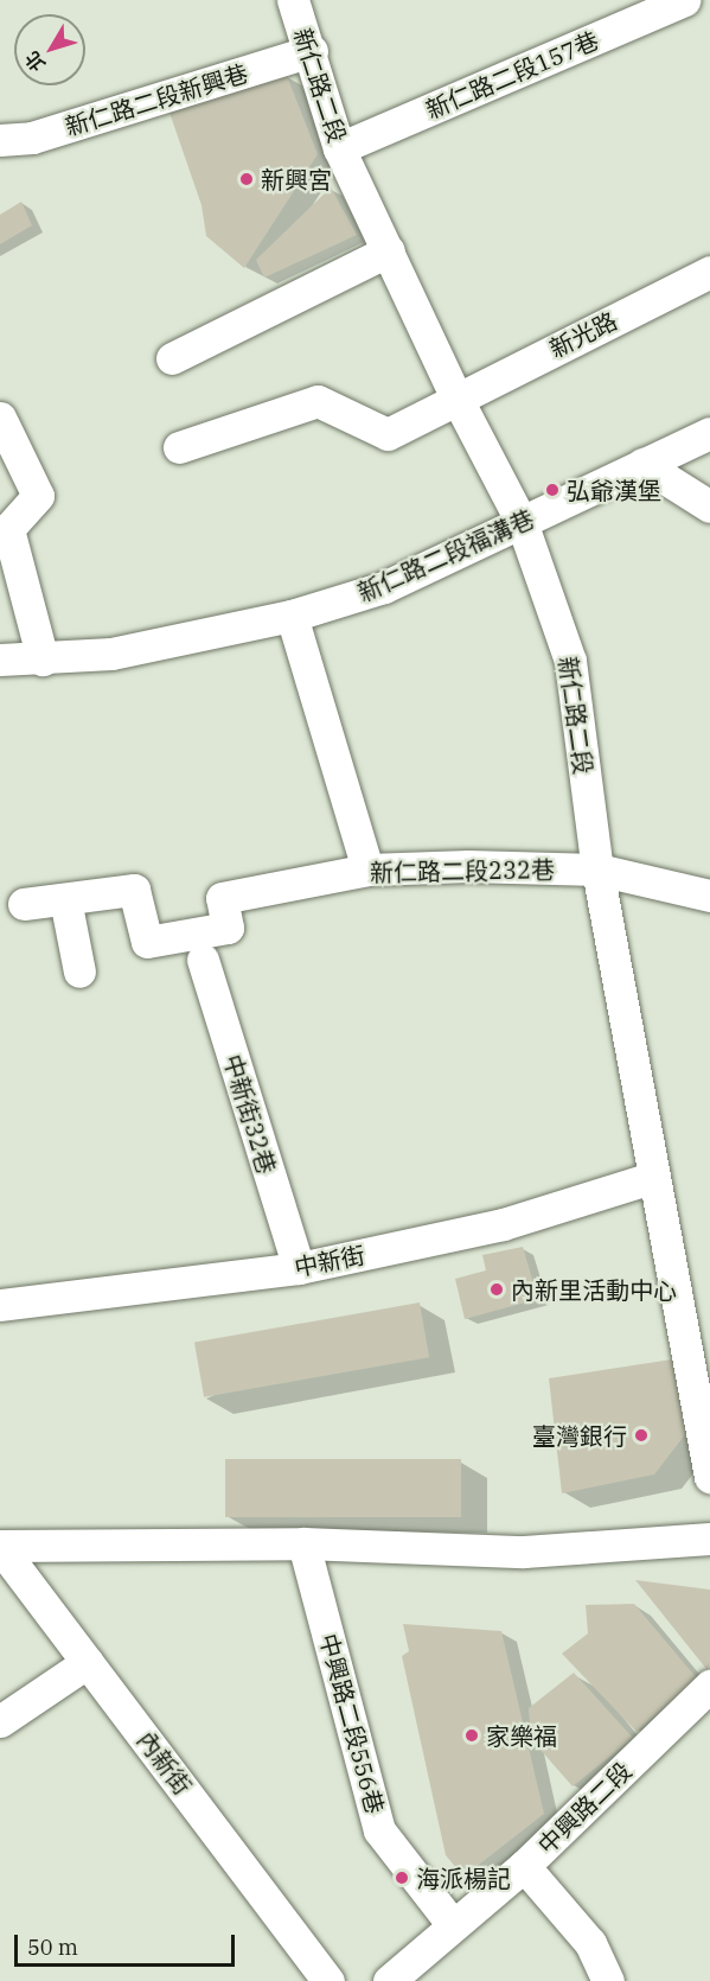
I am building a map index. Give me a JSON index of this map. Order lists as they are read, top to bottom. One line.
{"streets":{"street":["新仁路二段157巷","新仁路二段","新仁路二段新興巷","新光路","新仁路二段福溝巷","新仁路二段232巷","中新街32巷","中新街","中興路二段556巷","內新街","中興路二段"]},"crossings":[["新仁路二段157巷","新仁路二段"],["新仁路二段","新仁路二段新興巷"],["新仁路二段","新光路"],["新仁路二段","新仁路二段福溝巷"],["新仁路二段","新仁路二段232巷"],["新仁路二段","中新街"],["中新街32巷","中新街"],["中興路二段556巷","中興路二段"]],"places":["新興宮","弘爺漢堡","內新里活動中心","臺灣銀行","家樂福","海派楊記"],"scale_bar":"50 m","north":"bottom left"}
